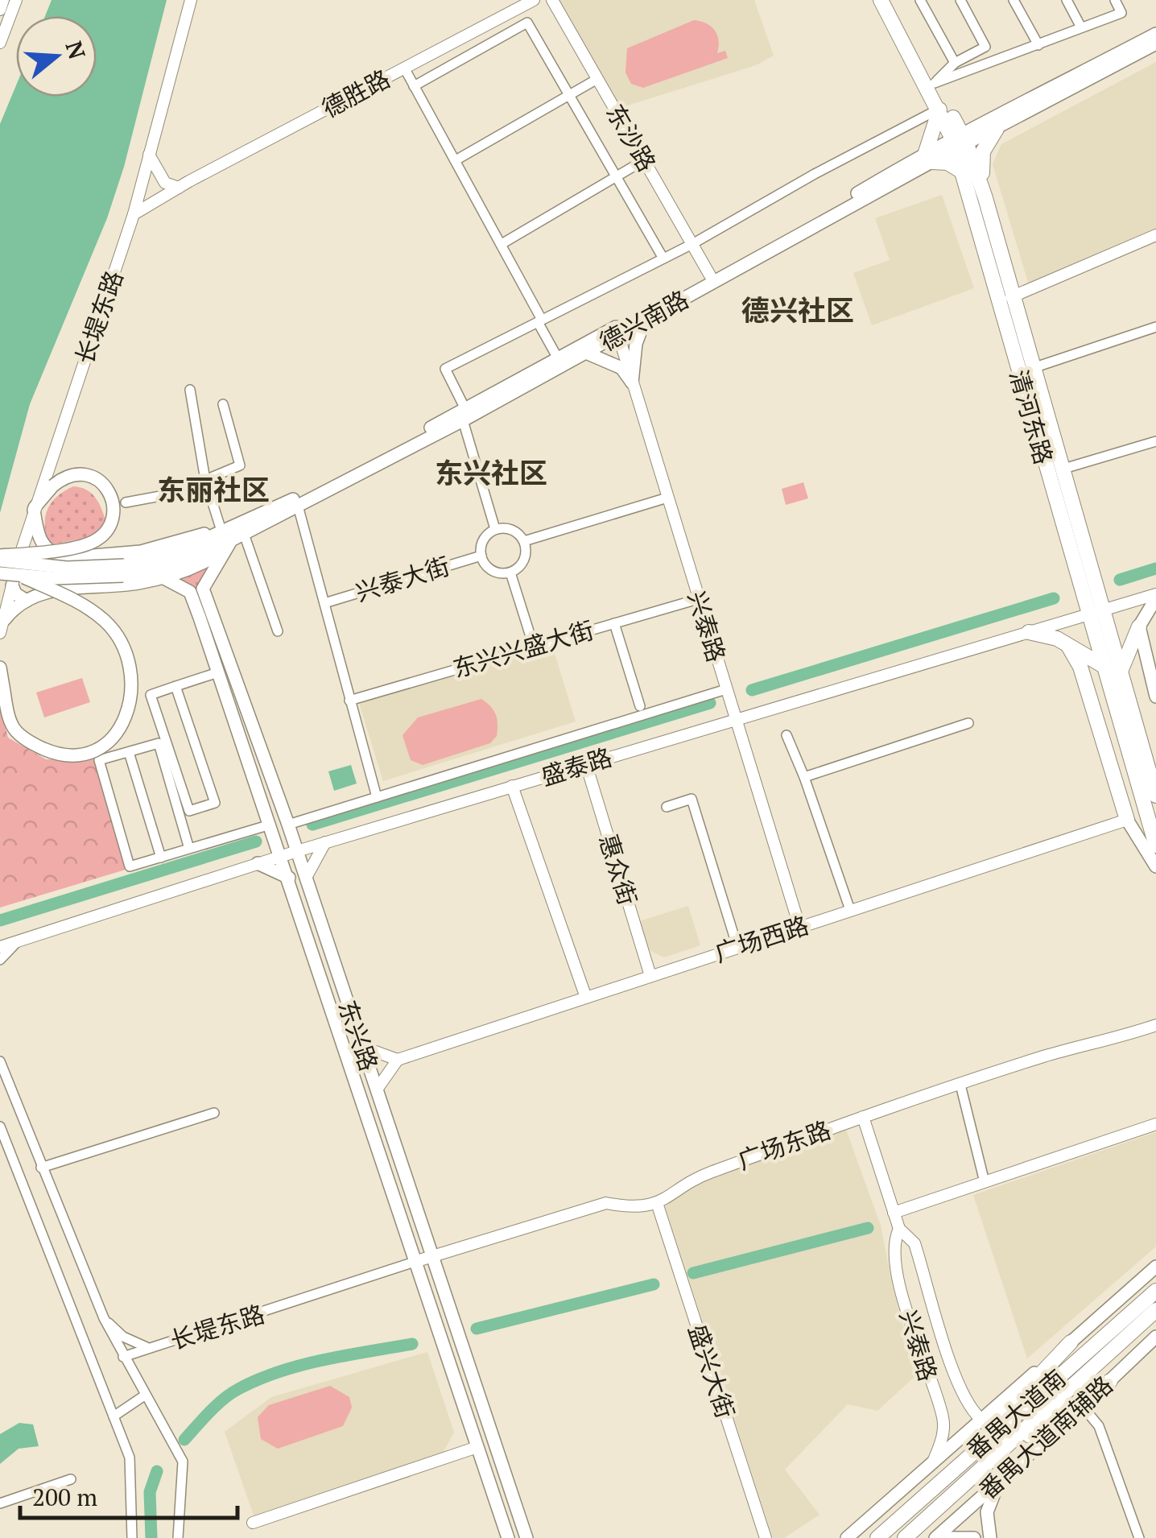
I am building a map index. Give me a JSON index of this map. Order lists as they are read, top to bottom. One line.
{"streets":{"main road":["德兴南路","清河东路","东兴路","番禺大道南","番禺大道南辅路"],"street":["德胜路","东沙路","长堤东路","兴泰大街","兴泰路","东兴兴盛大街","盛泰路","惠众街","广场西路","广场东路","盛兴大街"]},"crossings":[["德胜路","长堤东路"],["东沙路","德兴南路"],["长堤东路","东兴路"],["德兴南路","清河东路"],["德兴南路","兴泰路"],["德兴南路","东兴路"],["清河东路","盛泰路"],["兴泰路","东兴兴盛大街"],["兴泰路","盛泰路"],["兴泰路","广场西路"],["兴泰路","广场东路"],["盛泰路","惠众街"],["盛泰路","东兴路"],["惠众街","广场西路"],["广场东路","盛兴大街"]],"districts":["德兴社区","东兴社区","东丽社区"],"scale_bar":"200 m","north":"right"}
